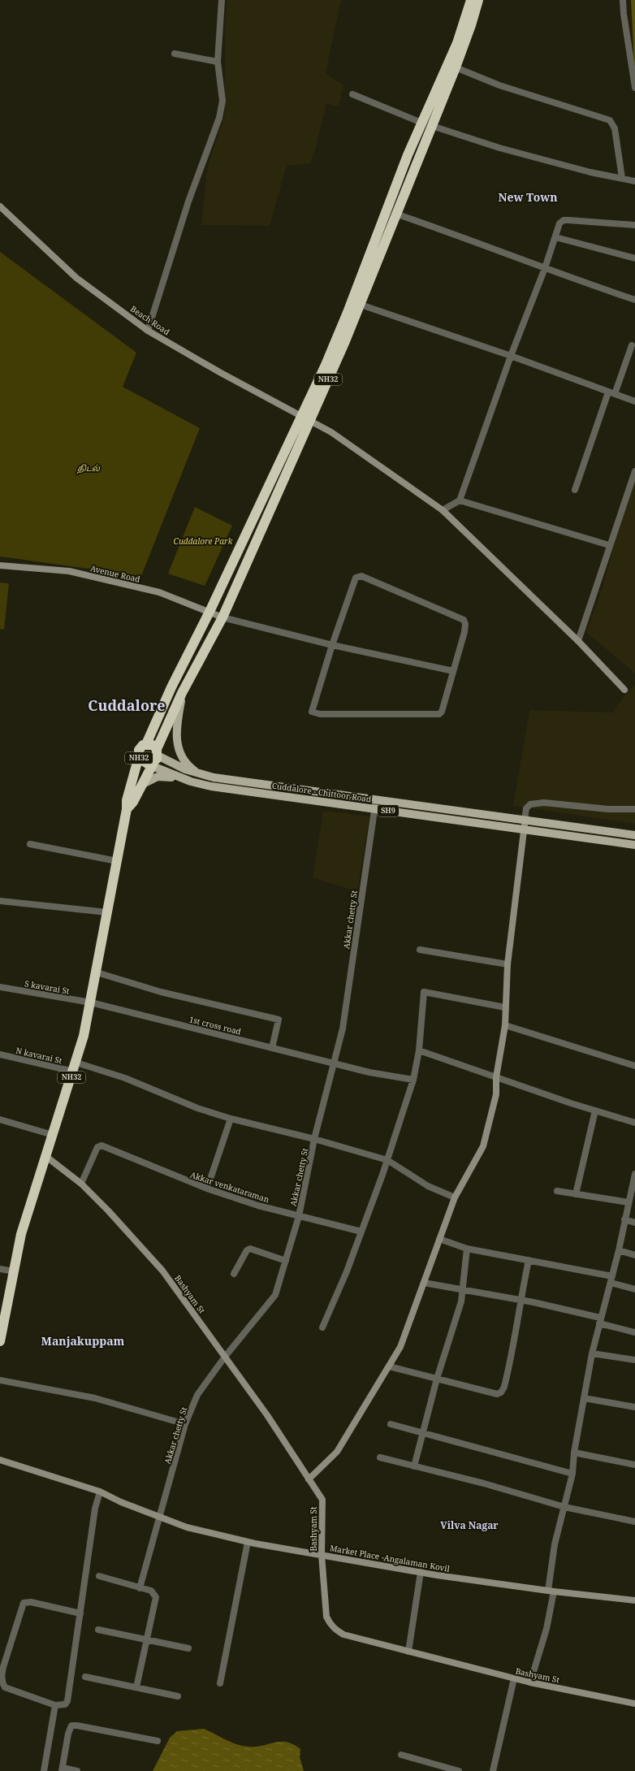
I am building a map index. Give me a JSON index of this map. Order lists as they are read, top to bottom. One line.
{"streets":{"highway":["NH32"],"main road":["Cuddalore - Chittoor Road","SH9"],"street":["Beach Road","Avenue Road","Akkar chetty St","S kavarai St","1st cross road","N kavarai St","Akkar venkataraman","Bashyam St","Market Place -Angalaman Kovil"]},"crossings":[["Beach Road","NH32"],["NH32","Avenue Road"],["NH32","Cuddalore - Chittoor Road"],["NH32","S kavarai St"],["NH32","1st cross road"],["NH32","N kavarai St"],["NH32","Bashyam St"],["Cuddalore - Chittoor Road","Akkar chetty St"],["Akkar chetty St","1st cross road"],["Akkar chetty St","N kavarai St"],["Akkar chetty St","Akkar venkataraman"],["Akkar chetty St","Bashyam St"],["Akkar chetty St","Market Place -Angalaman Kovil"],["S kavarai St","1st cross road"],["Akkar venkataraman","Bashyam St"],["Bashyam St","Market Place -Angalaman Kovil"]],"districts":["New Town","Cuddalore","Manjakuppam","Vilva Nagar"],"parks":["திடல்","Cuddalore Park"]}
